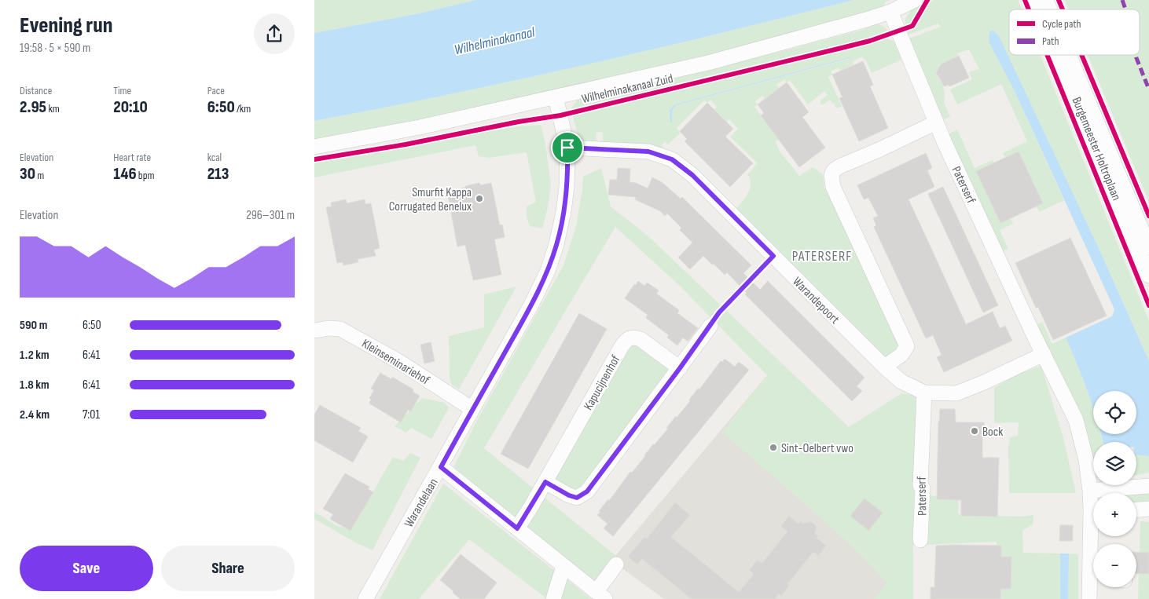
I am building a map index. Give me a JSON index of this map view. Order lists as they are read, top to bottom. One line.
{"streets":{"street":["Wilhelminakanaal Zuid","Burgemeester Holtroplaan","Paterserf","Warandepoort","Kleinseminariehof","Kapucijnenhof","Warandelaan"]},"crossings":[["Wilhelminakanaal Zuid","Paterserf"],["Wilhelminakanaal Zuid","Warandelaan"],["Paterserf","Warandepoort"],["Warandepoort","Warandelaan"],["Kleinseminariehof","Warandelaan"]],"districts":["PATERSERF"],"water":["Wilhelminakanaal"],"places":["Smurfit Kappa Corrugated Benelux","Bock","Sint-Oelbert vwo"],"legend":["Cycle path","Path"],"page":{"heading":["Evening run","19:58 · 5 × 590 m"],"stats":[["Distance","2.95 km"],["Time","20:10"],["Pace","6:50 /km"],["Elevation","30 m"],["Heart rate","146 bpm"],["kcal","213"]],"chart":["Elevation","296–301 m"],"list":[{"name":"590 m","note":"6:50"},{"name":"1.2 km","note":"6:41"},{"name":"1.8 km","note":"6:41"},{"name":"2.4 km","note":"7:01"}],"map_buttons":["+","−"],"buttons":["Save","Share"]}}
